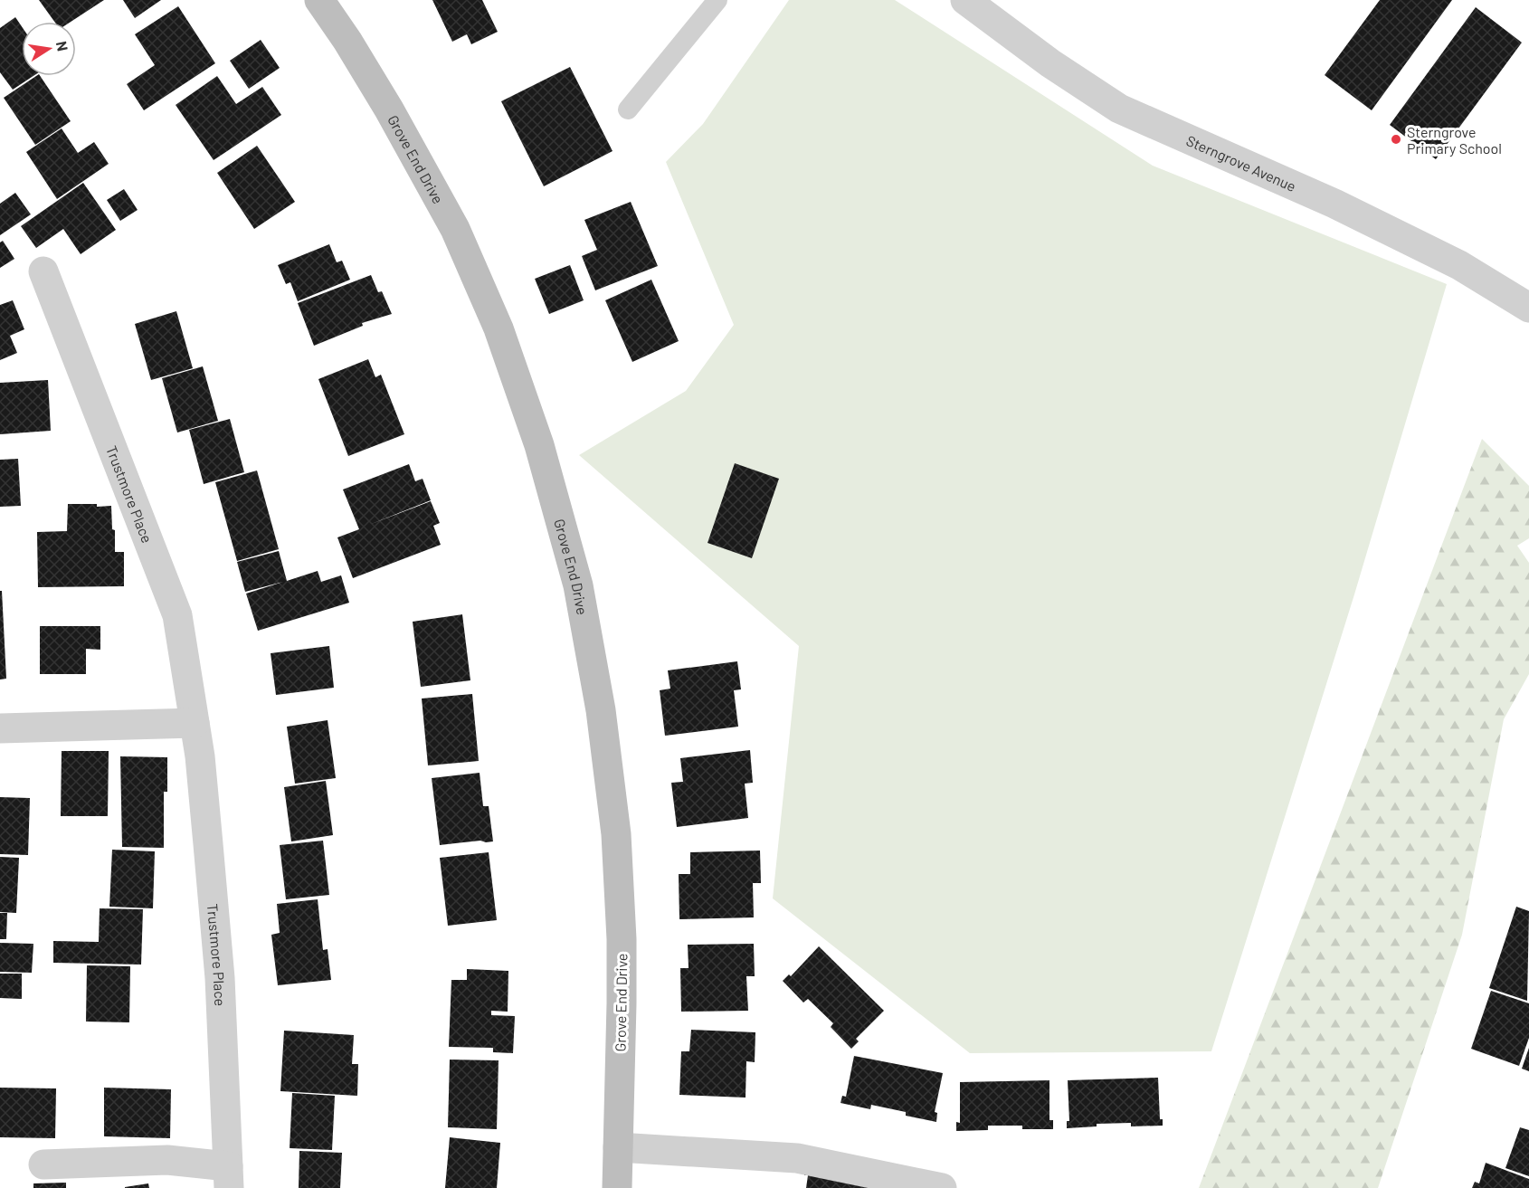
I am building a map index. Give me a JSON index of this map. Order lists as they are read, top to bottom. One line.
{"streets":{"street":["Grove End Drive","Sterngrove Avenue","Trustmore Place"]},"places":["Sterngrove Primary School"],"north":"right"}
